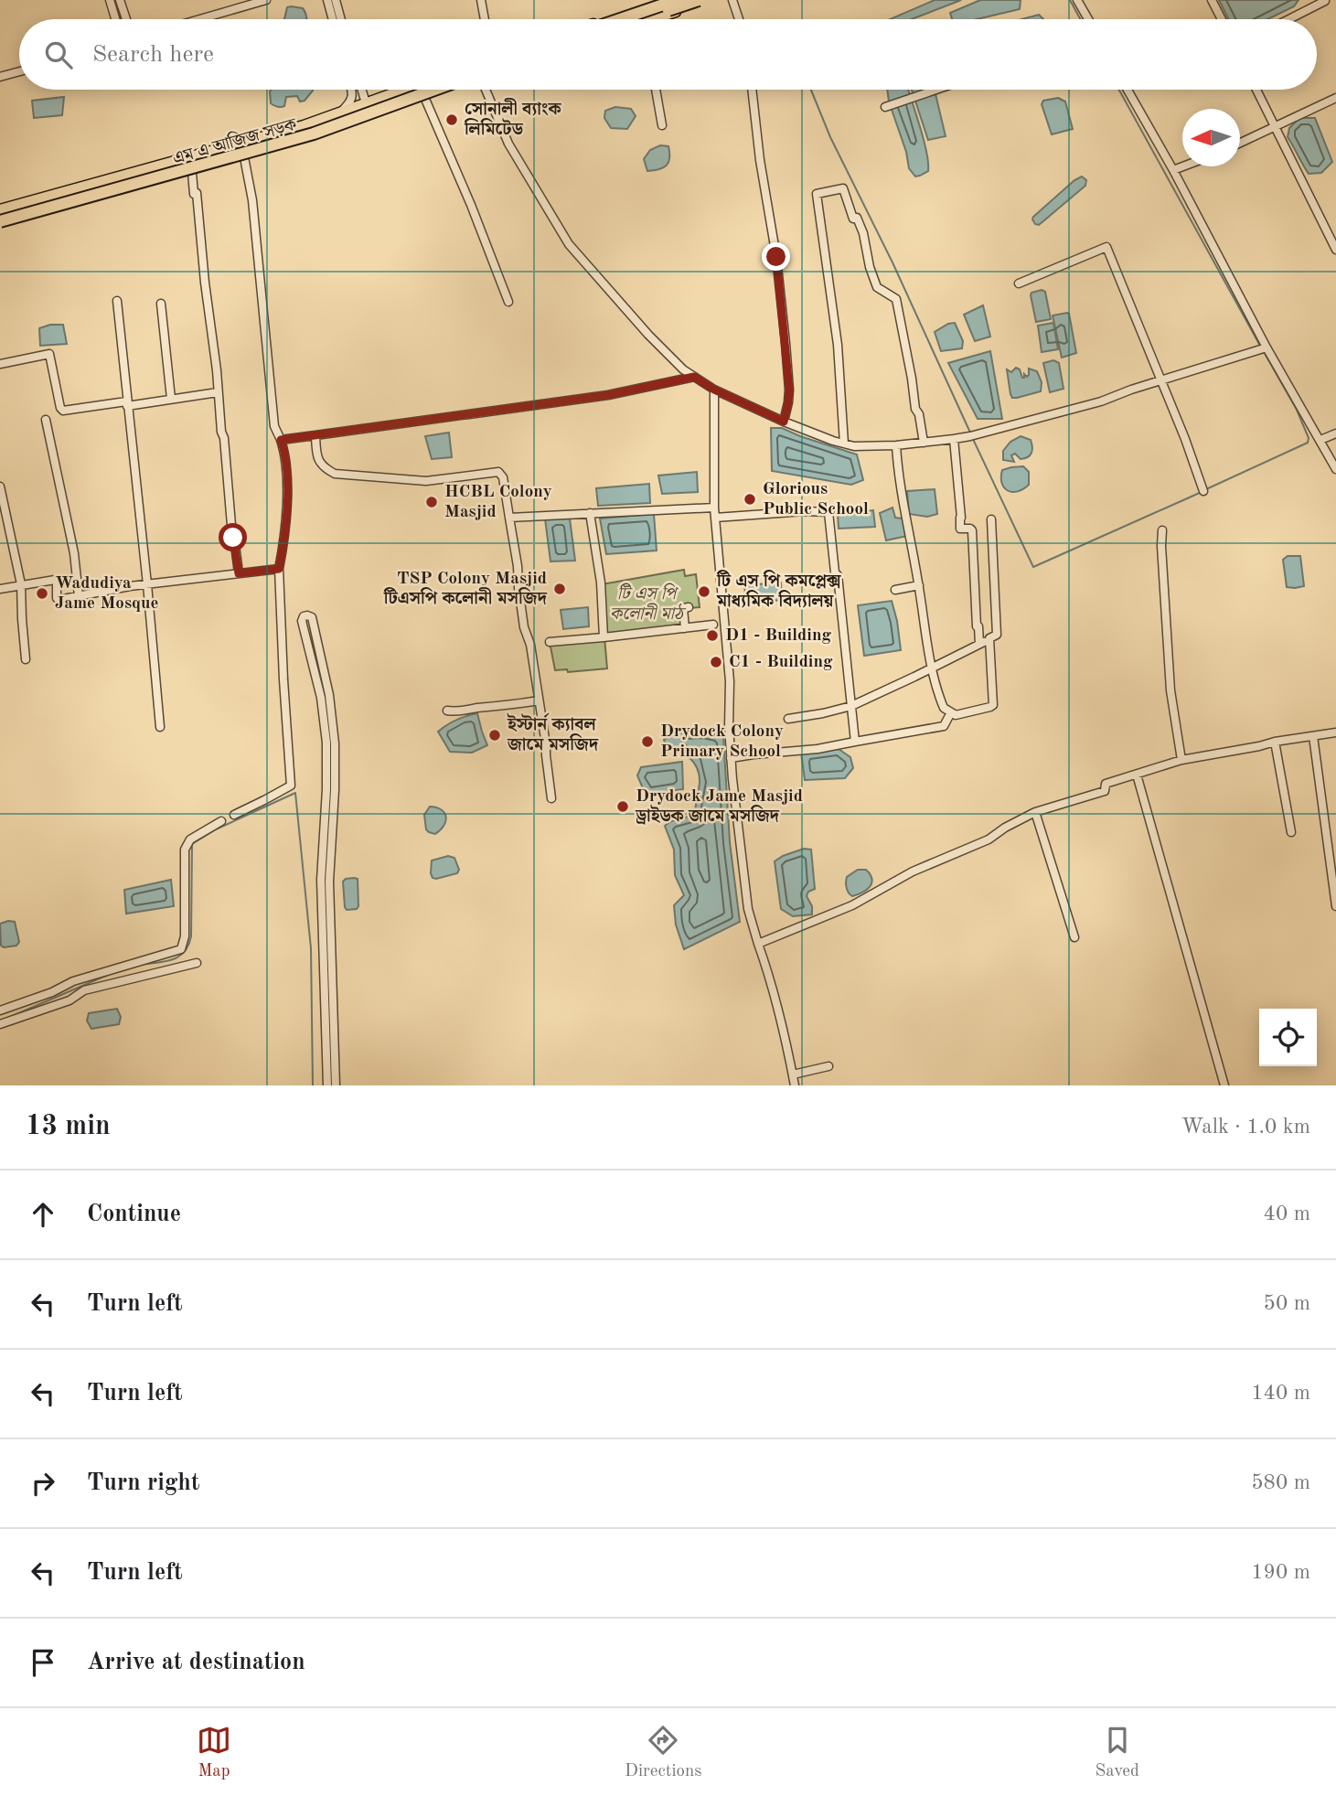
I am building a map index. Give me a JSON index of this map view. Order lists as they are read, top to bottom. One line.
{"streets":{"main road":["এম এ আজিজ সড়ক"]},"parks":["টি এস পি কলোনী মাঠ"],"places":["সোনালী ব্যাংক লিমিটেড","Glorious Public School","HCBL Colony Masjid","TSP Colony Masjid টিএসপি কলোনী মসজিদ","টি এস পি কমপ্লেক্স মাধ্যমিক বিদ্যালয়","Wadudiya Jame Mosque","D1 - Building","C1 - Building","ইস্টার্ন ক্যাবল জামে মসজিদ","Drydock Colony Primary School","Drydock Jame Masjid ড্রাইডক জামে মসজিদ"],"north":"left","page":{"search":"Search here","heading":["13 min","Walk · 1.0 km"],"list":[["Continue","40 m"],["Turn left","50 m"],["Turn left","140 m"],["Turn right","580 m"],["Turn left","190 m"],"Arrive at destination"],"nav":["Map","Directions","Saved"]}}
